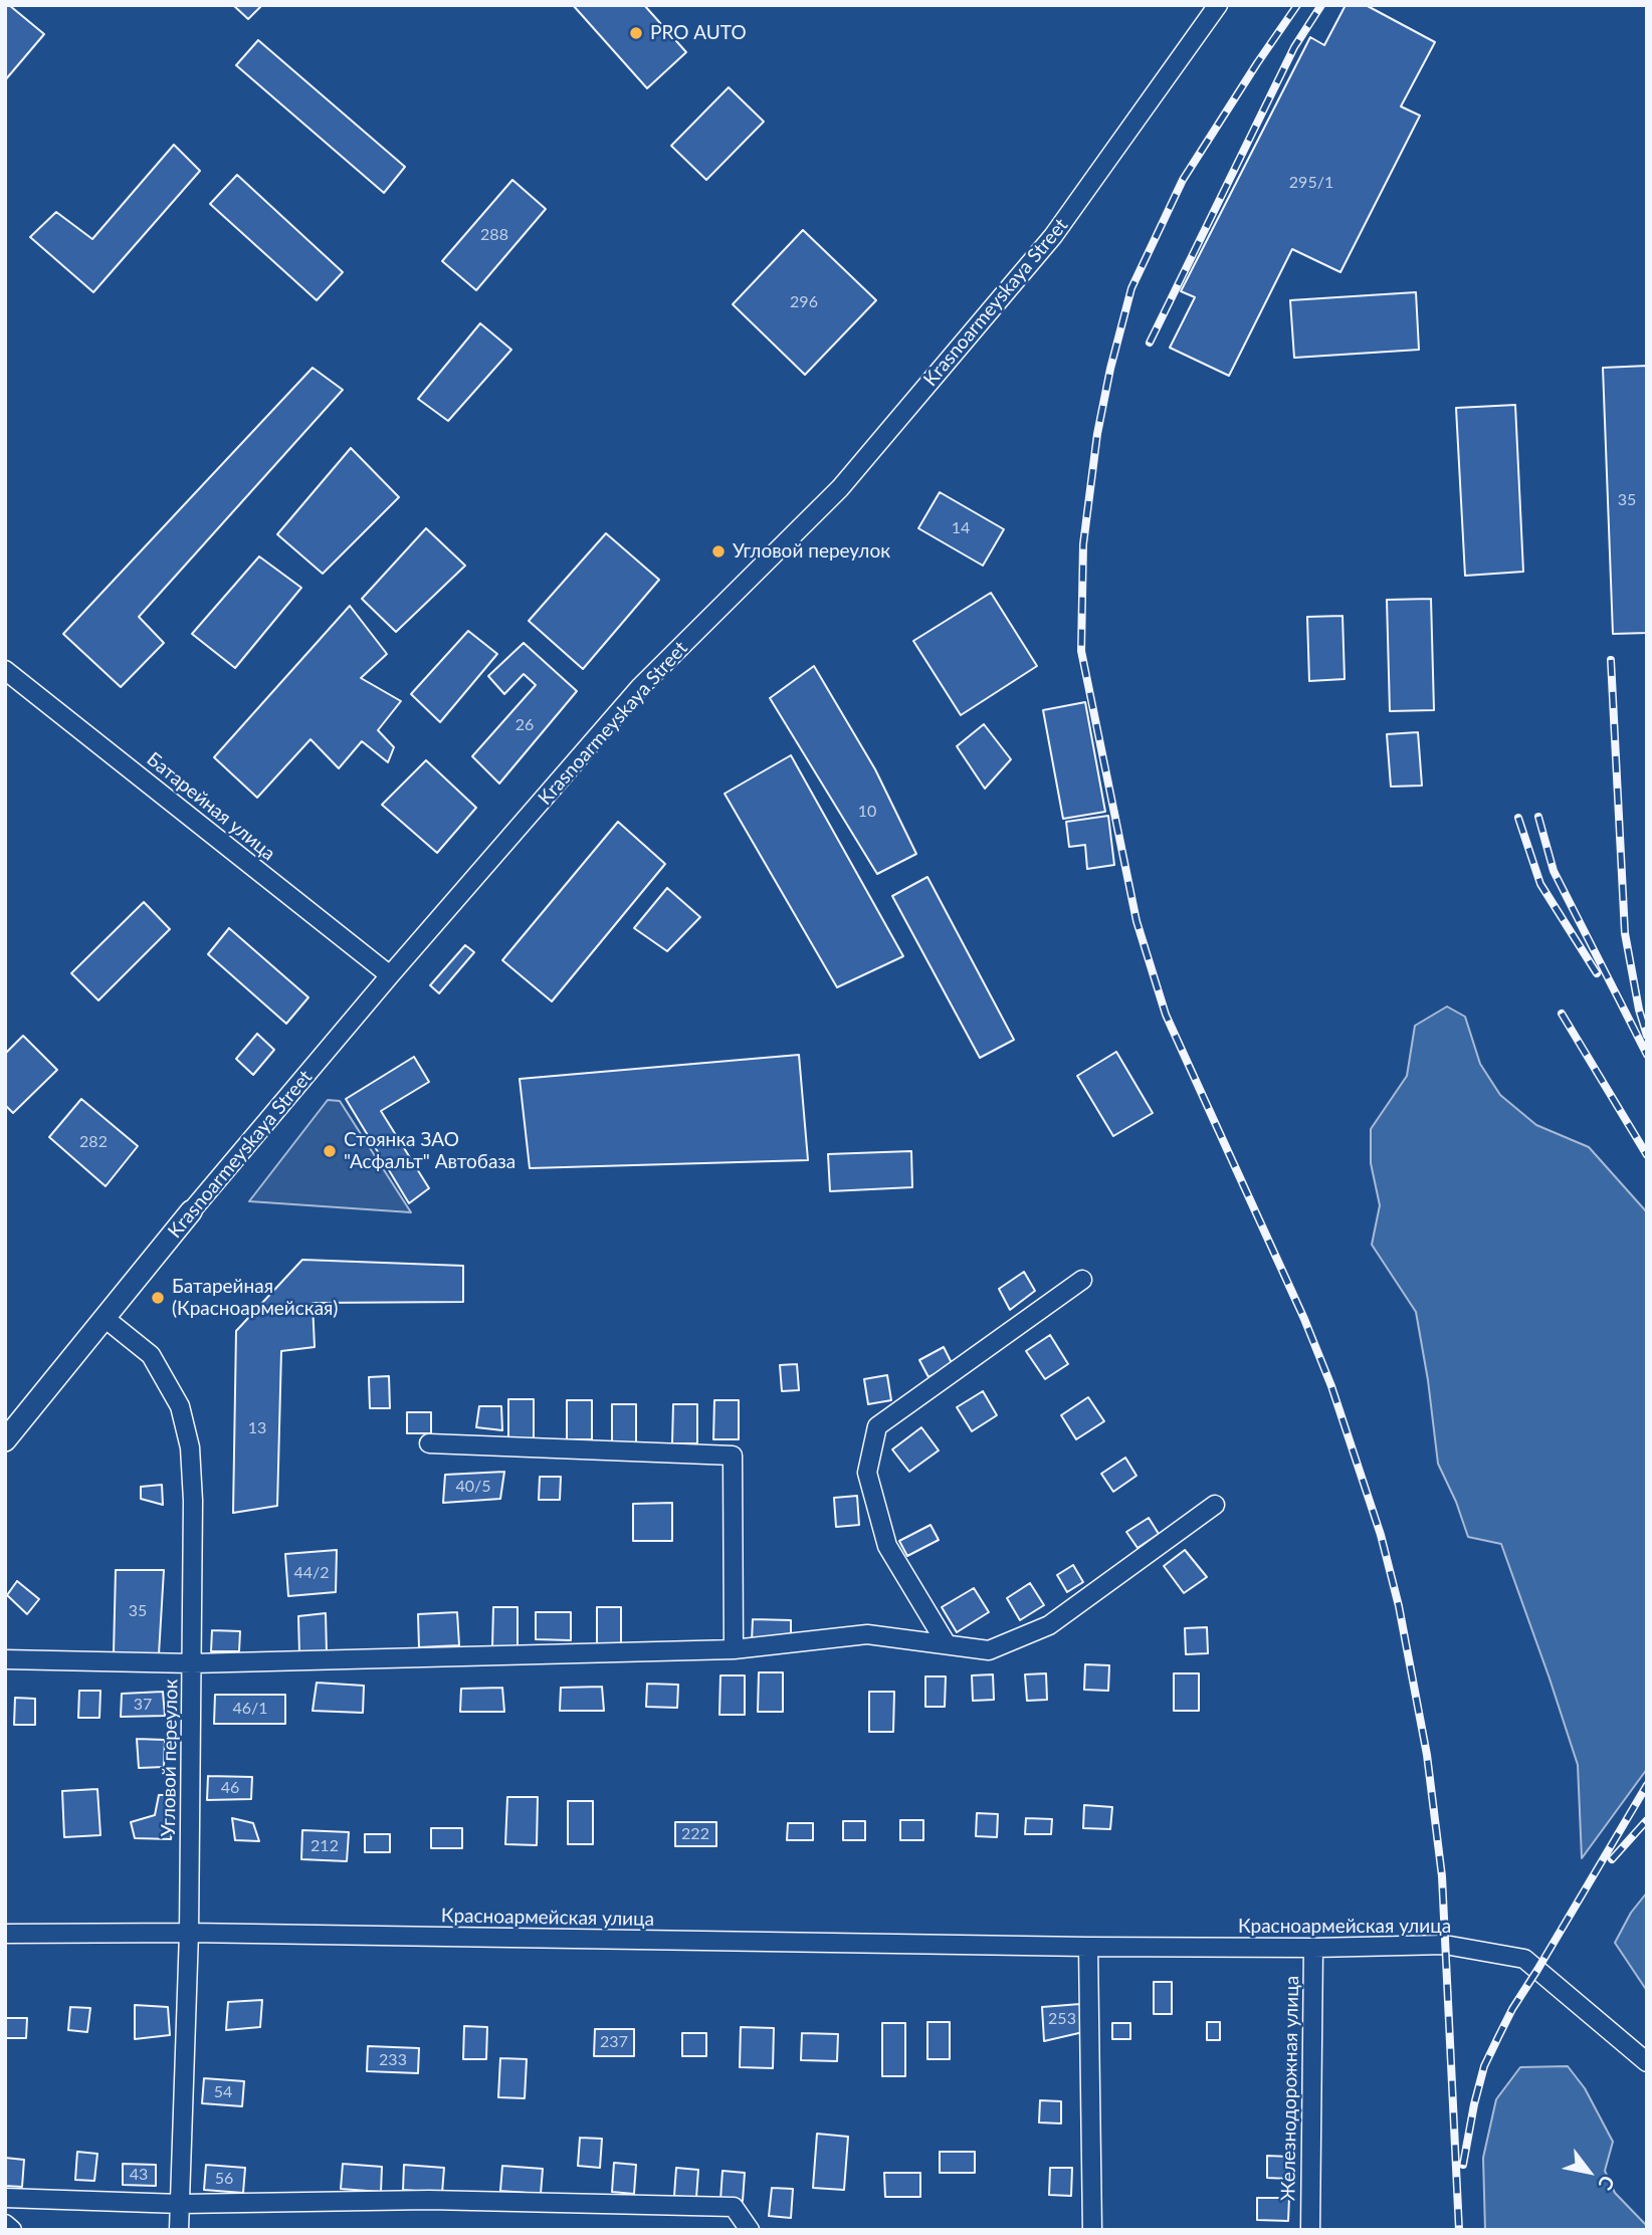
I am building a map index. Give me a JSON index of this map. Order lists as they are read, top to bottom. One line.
{"streets":{"street":["Krasnoarmeyskaya Street","Батарейная улица","Угловой переулок","Красноармейская улица","Железнодорожная улица"]},"crossings":[["Krasnoarmeyskaya Street","Батарейная улица"],["Krasnoarmeyskaya Street","Угловой переулок"],["Угловой переулок","Красноармейская улица"],["Красноармейская улица","Железнодорожная улица"]],"places":["PRO AUTO","Угловой переулок","Стоянка ЗАО \"Асфальт\" Автобаза","Батарейная (Красноармейская)"],"house_numbers":["295/1","288","296","35","14","26","10","282","13","40/5","44/2","35","37","46/1","46","222","212","253","237","233","54","43","56"],"north":"bottom right"}
